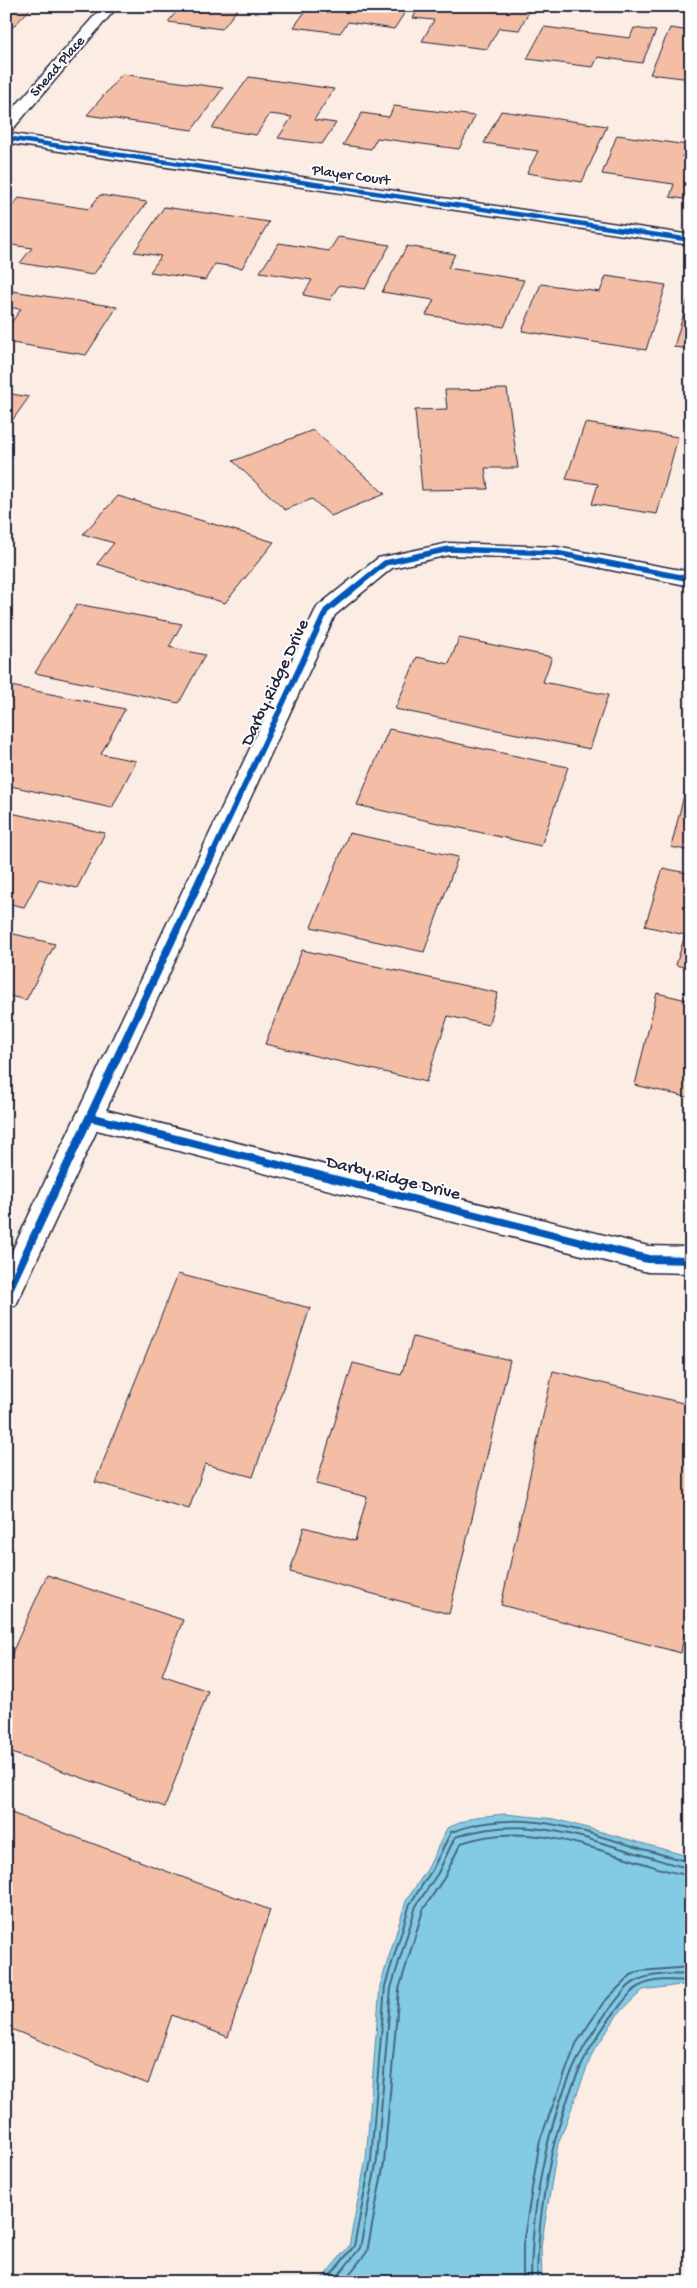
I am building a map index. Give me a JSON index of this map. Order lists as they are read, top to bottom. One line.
{"streets":{"street":["Snead Place","Player Court","Darby Ridge Drive"]}}
